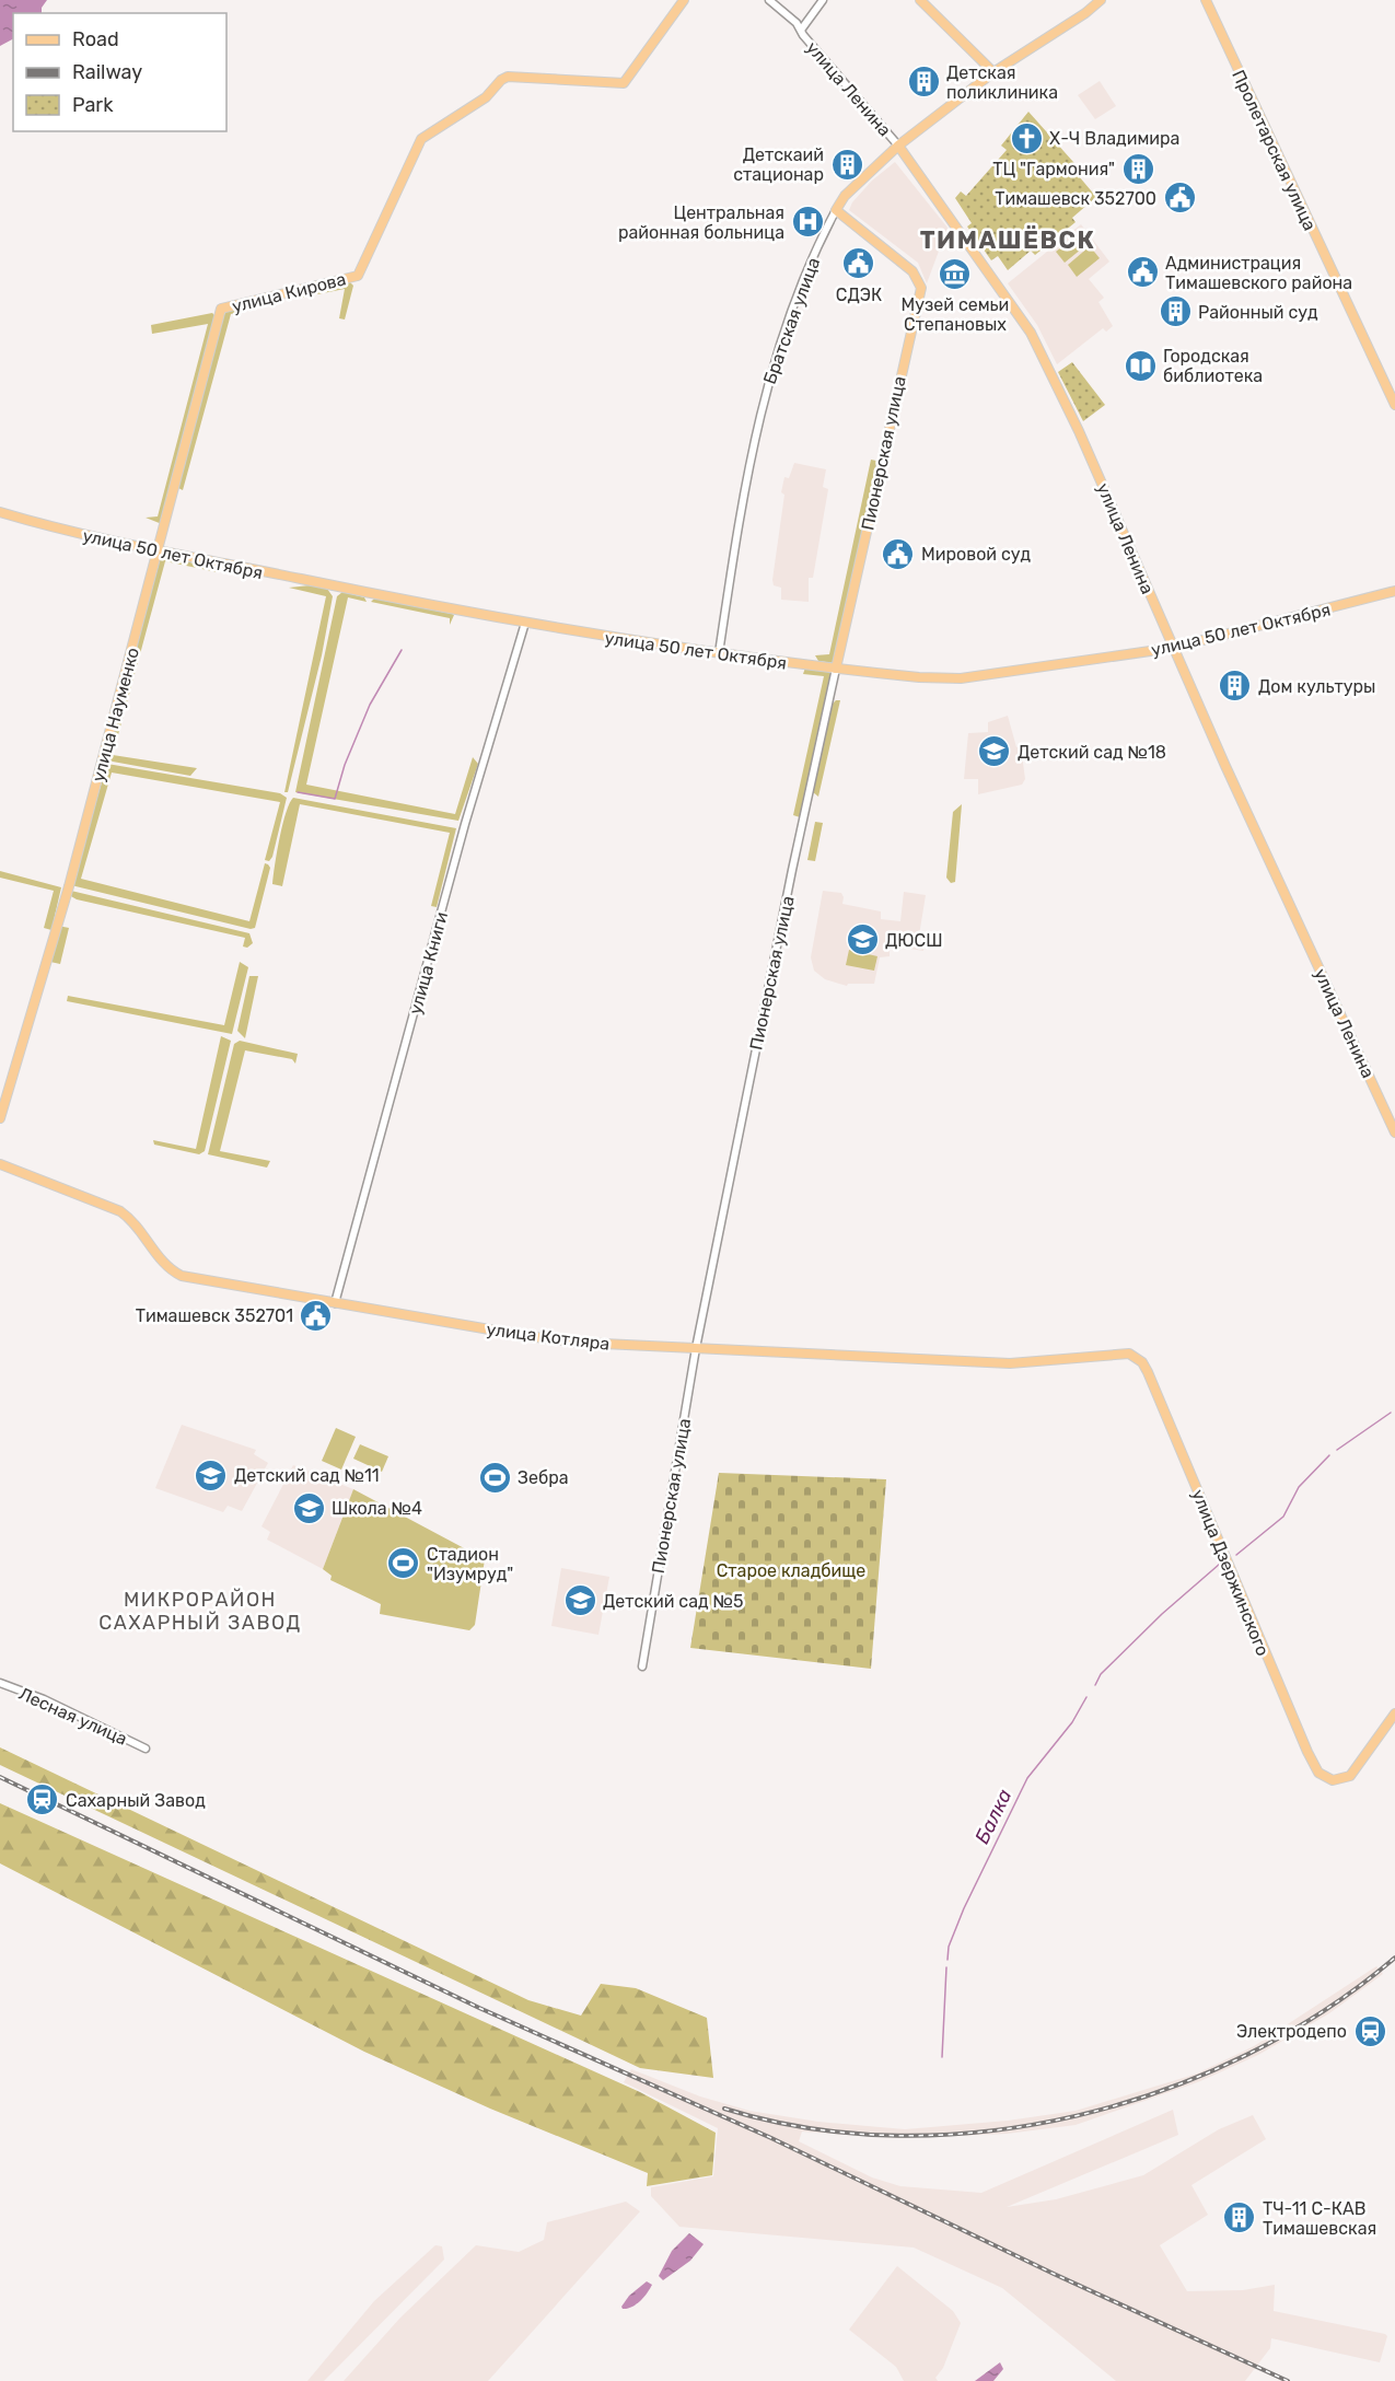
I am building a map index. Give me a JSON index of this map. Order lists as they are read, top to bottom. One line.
{"streets":{"main road":["улица Ленина","Пролетарская улица","улица Кирова","Братская улица","Пионерская улица","улица 50 лет Октября","улица Науменко","улица Котляра","улица Дзержинского"],"street":["улица Книги","Лесная улица"]},"crossings":[["улица Ленина","Братская улица"],["улица Ленина","улица 50 лет Октября"],["улица Кирова","улица Науменко"],["Братская улица","Пионерская улица"],["Братская улица","улица 50 лет Октября"],["Пионерская улица","улица 50 лет Октября"],["Пионерская улица","улица Котляра"],["улица 50 лет Октября","улица Науменко"],["улица 50 лет Октября","улица Книги"],["улица Книги","улица Котляра"],["улица Котляра","улица Дзержинского"]],"districts":["ТИМАШЁВСК","МИКРОРАЙОН САХАРНЫЙ ЗАВОД"],"water":["Балка"],"parks":["Старое кладбище"],"places":{"building":["Детская поликлиника","Детскаий стационар","ТЦ \"Гармония\"","Районный суд","Дом культуры","ТЧ-11 С-КАВ Тимашевская"],"church":["Х-Ч Владимира"],"public building":["Тимашевск 352700","СДЭК","Администрация Тимашевского района","Мировой суд","Тимашевск 352701"],"hospital":["Центральная районная больница"],"museum":["Музей семьи Степановых"],"library":["Городская библиотека"],"school or university":["Детский сад №18","ДЮСШ","Детский сад №11","Школа №4","Детский сад №5"],"sports":["Зебра","Стадион \"Изумруд\""],"station":["Сахарный Завод","Электродепо"]},"legend":["Road","Railway","Park"]}
